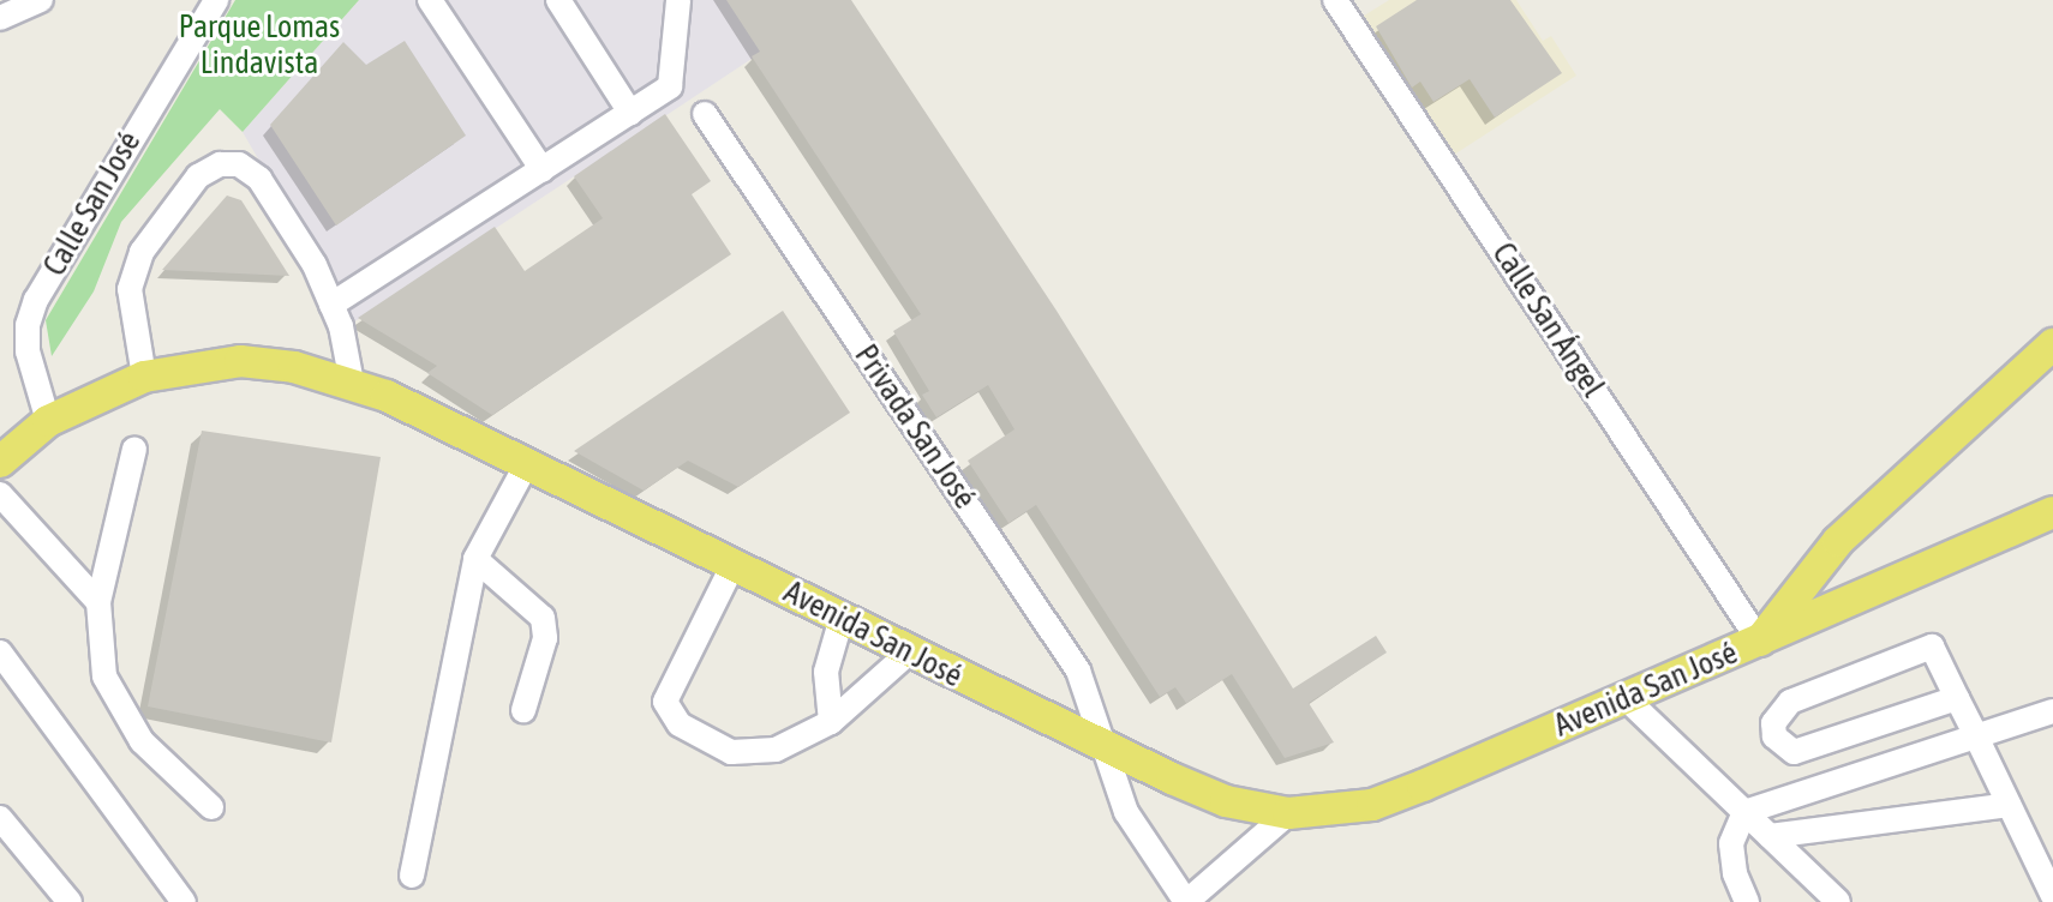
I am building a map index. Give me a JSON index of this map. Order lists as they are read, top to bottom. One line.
{"streets":{"main road":["Avenida San José"],"street":["Calle San José","Calle San Ángel","Privada San José"]},"crossings":[["Calle San José","Avenida San José"],["Calle San Ángel","Avenida San José"],["Privada San José","Avenida San José"]],"parks":["Parque Lomas Lindavista"]}
